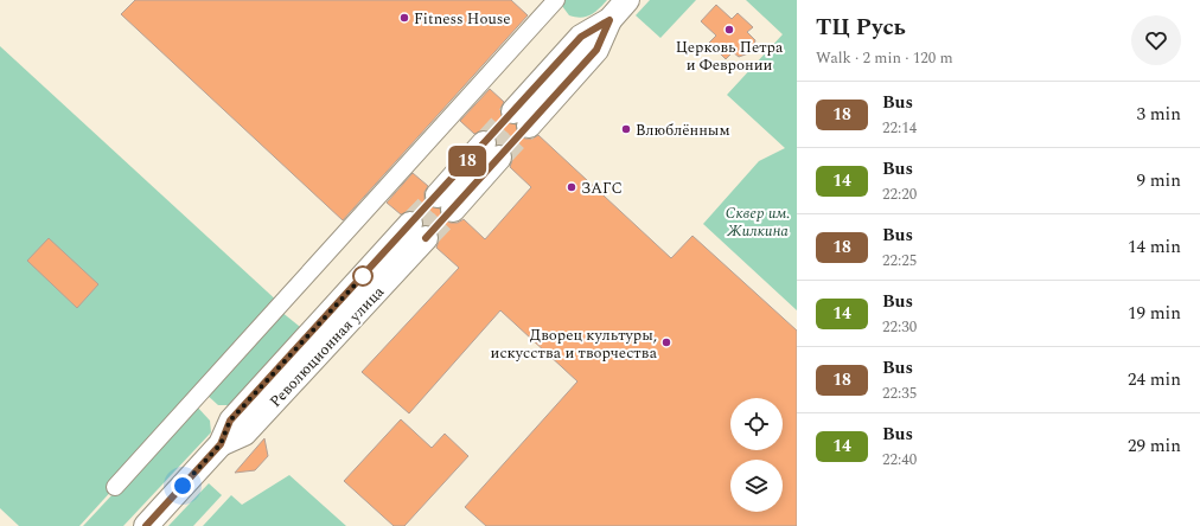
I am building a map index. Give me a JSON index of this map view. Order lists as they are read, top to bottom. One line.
{"streets":{"main road":["Революционная улица"]},"parks":["Сквер им. Жилкина"],"places":["Fitness House","Церковь Петра и Февронии","Влюблённым","ЗАГС","Дворец культуры, искусства и творчества"],"lines":["bus line 18"],"page":{"on_map":"18","heading":["ТЦ Русь","Walk · 2 min · 120 m"],"list":[{"mark":"18","name":"Bus","note":"22:14","value":"3 min"},{"mark":"14","name":"Bus","note":"22:20","value":"9 min"},{"mark":"18","name":"Bus","note":"22:25","value":"14 min"},{"mark":"14","name":"Bus","note":"22:30","value":"19 min"},{"mark":"18","name":"Bus","note":"22:35","value":"24 min"},{"mark":"14","name":"Bus","note":"22:40","value":"29 min"}]}}
